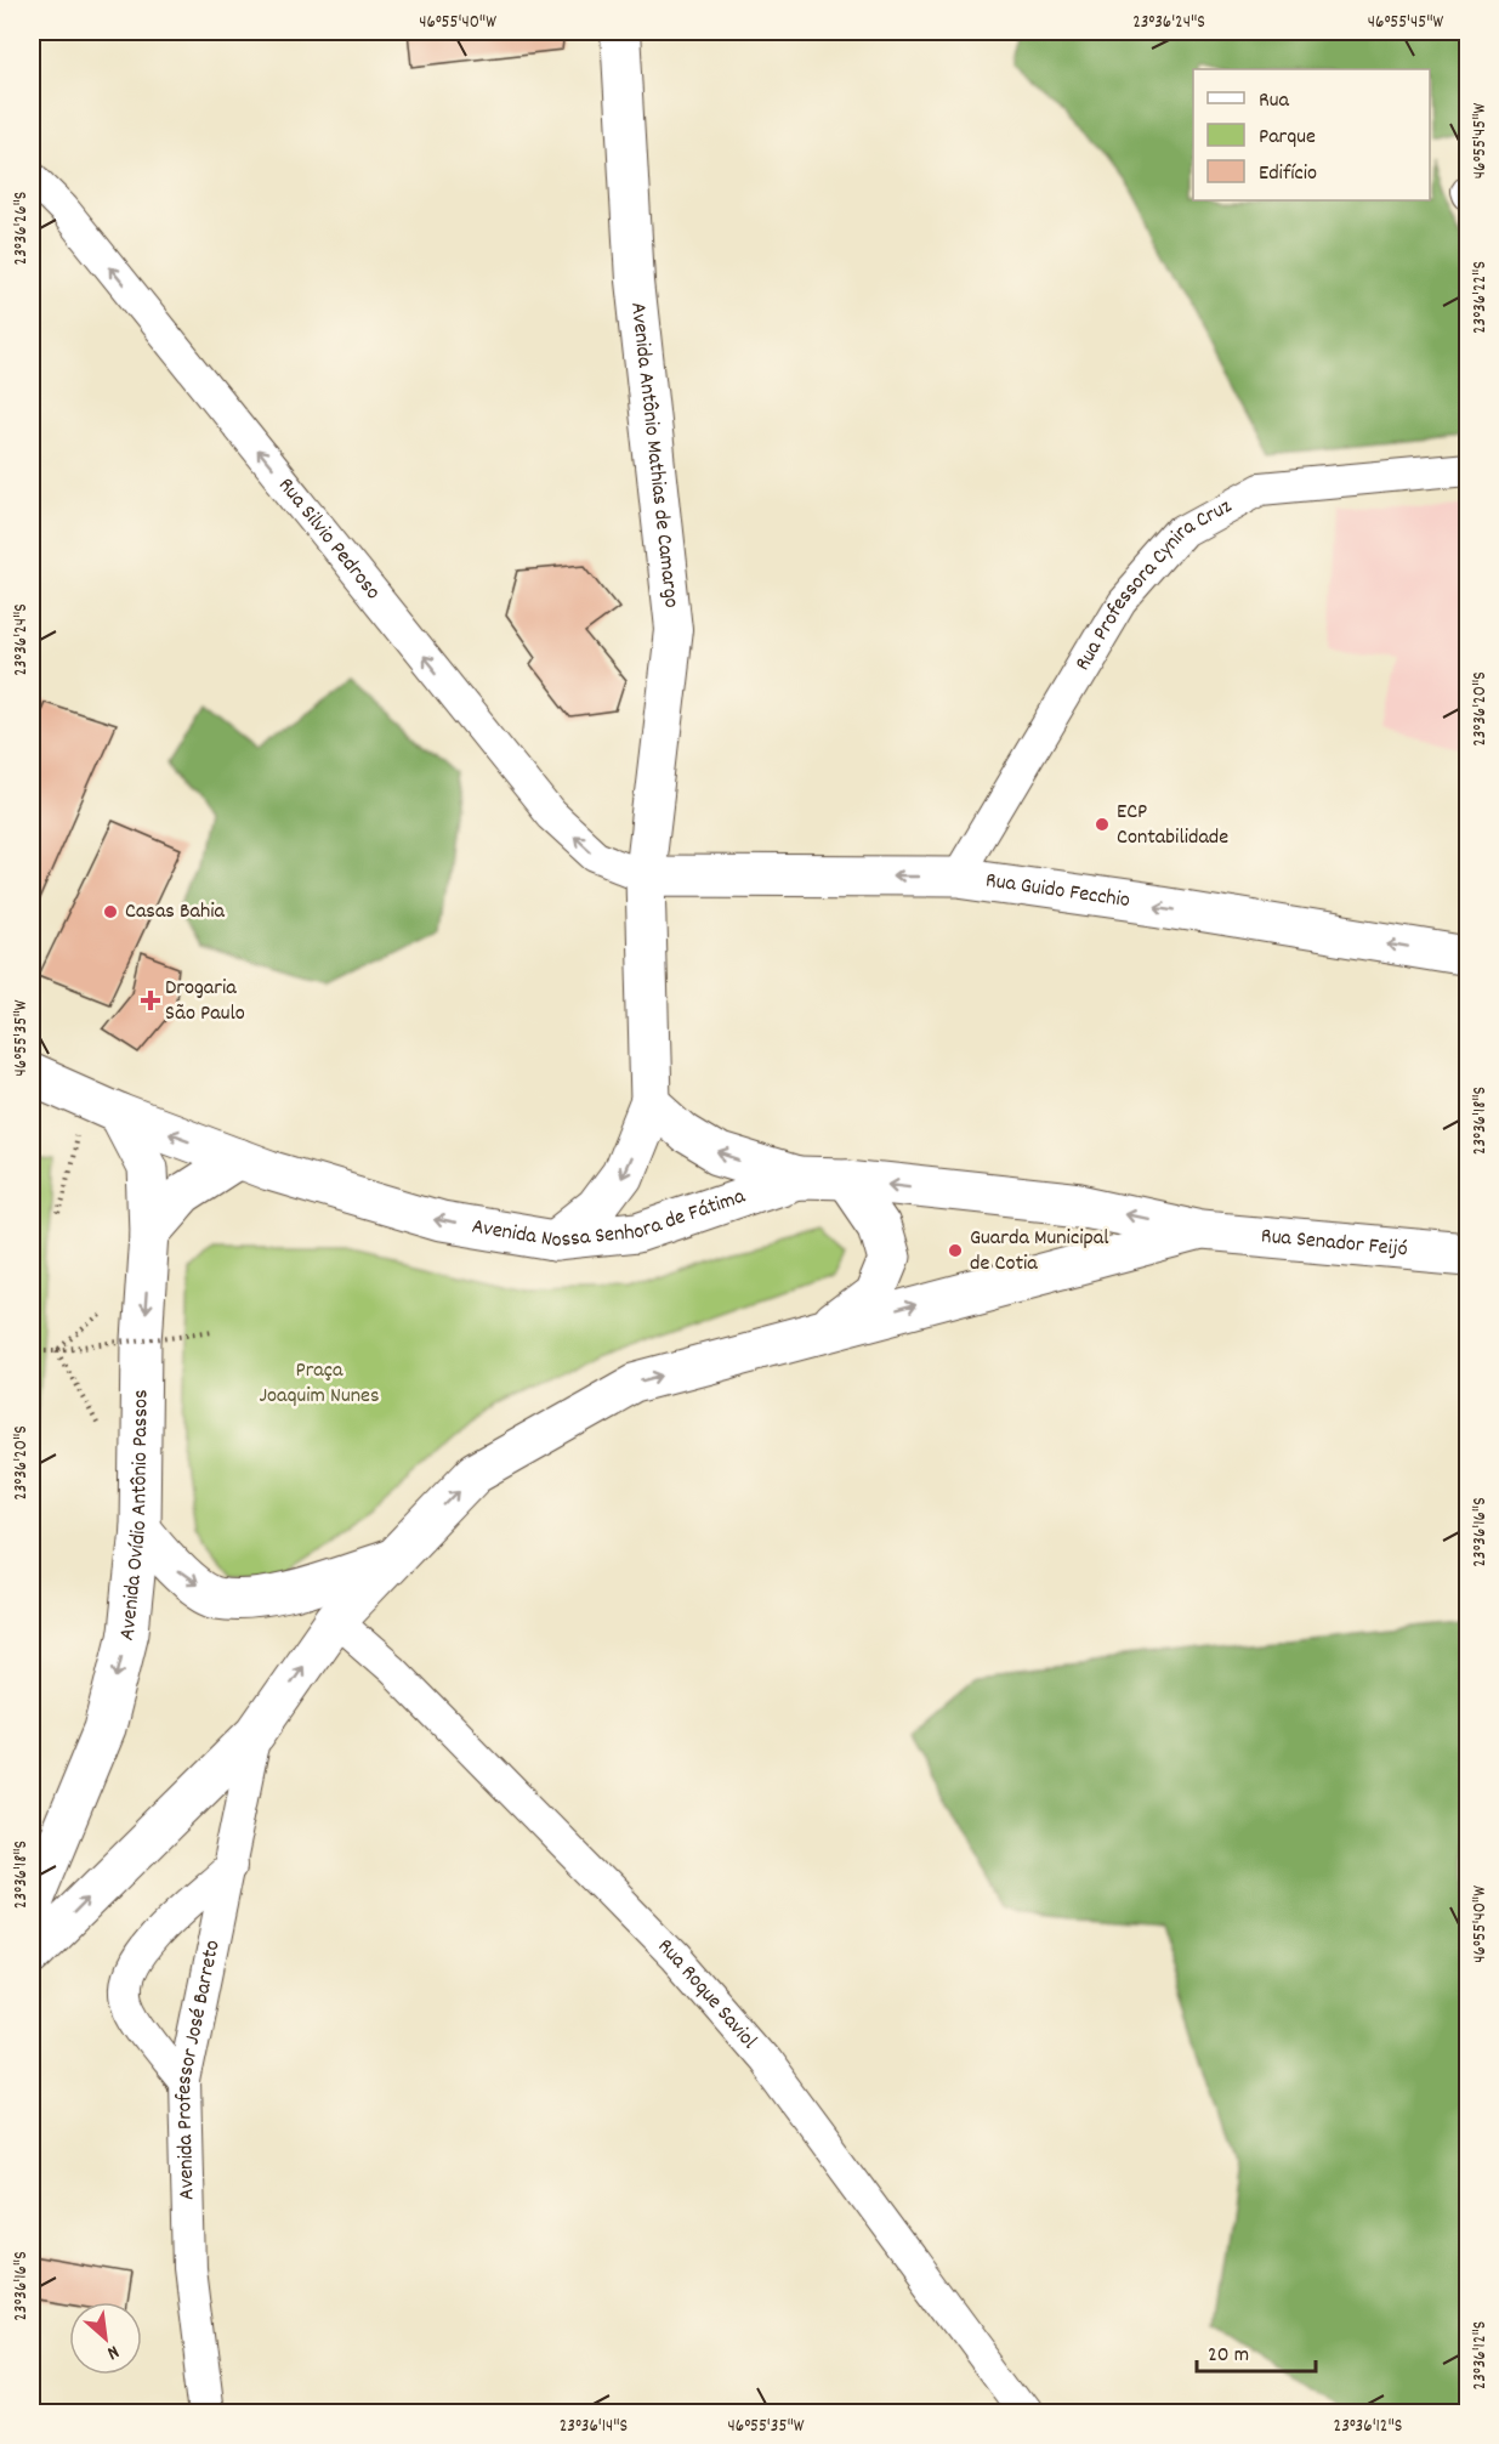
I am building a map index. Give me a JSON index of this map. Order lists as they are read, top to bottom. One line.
{"streets":{"main road":["Rua Guido Fecchio","Avenida Nossa Senhora de Fátima","Rua Senador Feijó","Avenida Ovídio Antônio Passos"],"street":["Avenida Antônio Mathias de Camargo","Rua Silvio Pedroso","Rua Professora Cynira Cruz","Rua Roque Saviol","Avenida Professor José Barreto"]},"crossings":[["Avenida Antônio Mathias de Camargo","Rua Silvio Pedroso"],["Avenida Antônio Mathias de Camargo","Rua Guido Fecchio"],["Rua Silvio Pedroso","Rua Guido Fecchio"],["Rua Professora Cynira Cruz","Rua Guido Fecchio"],["Avenida Nossa Senhora de Fátima","Rua Senador Feijó"],["Avenida Nossa Senhora de Fátima","Avenida Ovídio Antônio Passos"]],"one_way":["Rua Silvio Pedroso","Avenida Nossa Senhora de Fátima","Avenida Ovídio Antônio Passos"],"parks":["Praça Joaquim Nunes"],"places":{"other":["ECP Contabilidade","Casas Bahia","Guarda Municipal de Cotia"],"health":["Drogaria São Paulo"]},"legend":["Rua","Parque","Edifício"],"scale_bar":"20 m","north":"bottom right","coordinates":["46°55'40\"W","23°36'24\"S","46°55'45\"W","23°36'26\"S","23°36'22\"S","23°36'20\"S","46°55'35\"W","23°36'18\"S","23°36'16\"S","23°36'12\"S","23°36'14\"S"]}
